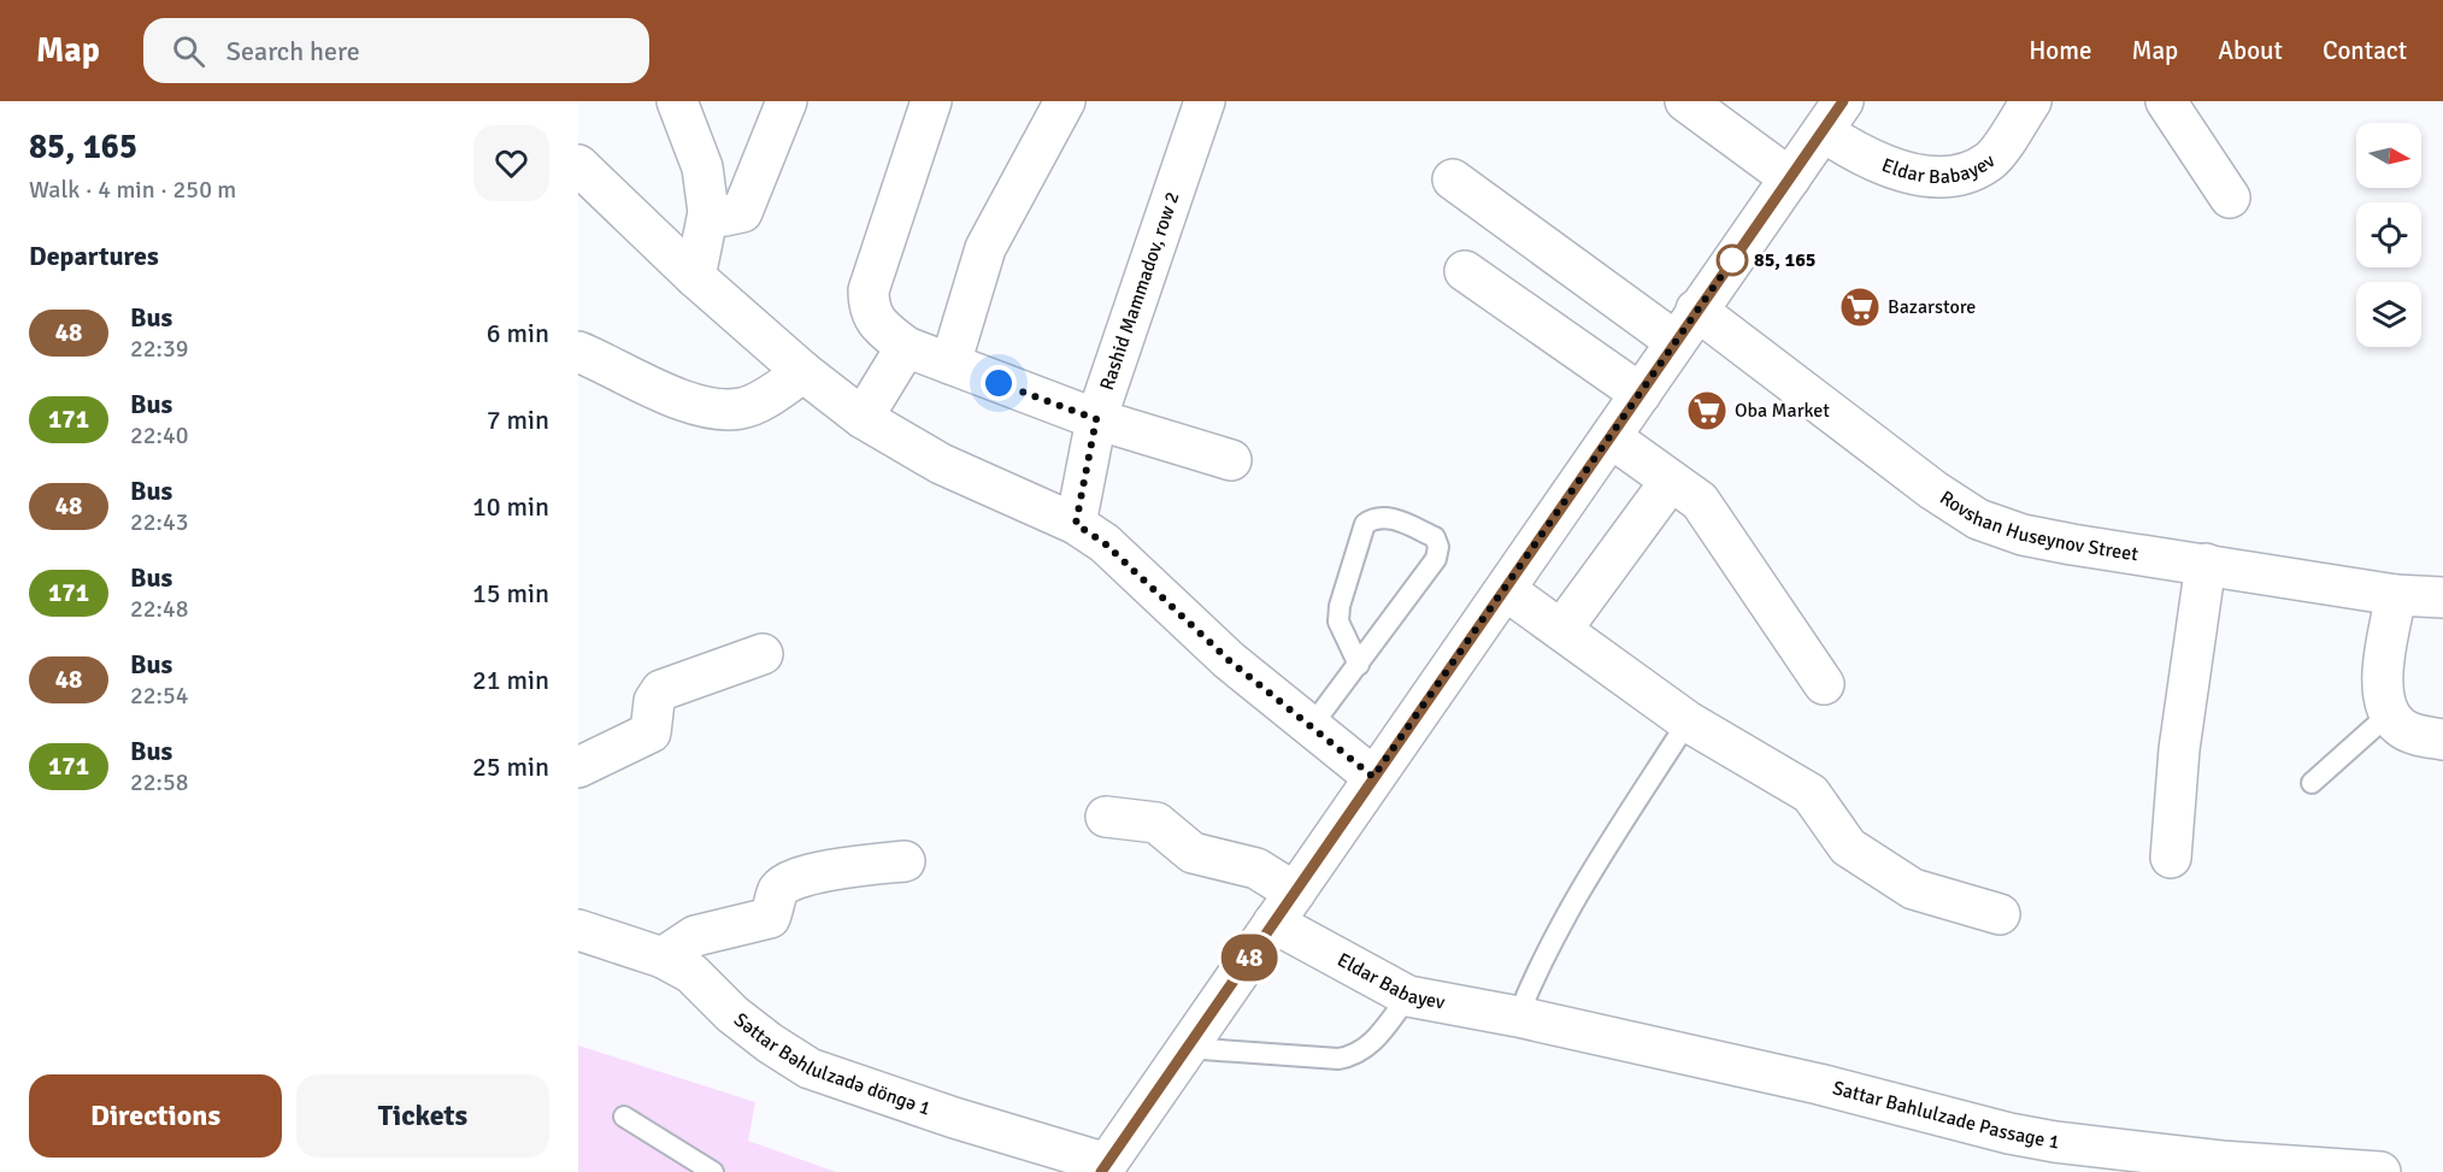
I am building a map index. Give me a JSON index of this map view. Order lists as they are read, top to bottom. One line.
{"streets":{"street":["Eldar Babayev","Rashid Mammadov, row 2","Rovshan Huseynov Street","Səttar Bəhlulzadə döngə 1","Sattar Bahlulzade Passage 1"]},"crossings":[["Eldar Babayev","Sattar Bahlulzade Passage 1"]],"places":{"other":["85, 165"],"supermarket":["Bazarstore","Oba Market"]},"lines":["bus line 48"],"north":"right","page":{"header":"Map","search":"Search here","nav":["Home","Map","About","Contact"],"heading":[["85, 165","Walk · 4 min · 250 m"],"Departures"],"on_map":"48","list":[{"mark":"48","name":"Bus","note":"22:39","value":"6 min"},{"mark":"171","name":"Bus","note":"22:40","value":"7 min"},{"mark":"48","name":"Bus","note":"22:43","value":"10 min"},{"mark":"171","name":"Bus","note":"22:48","value":"15 min"},{"mark":"48","name":"Bus","note":"22:54","value":"21 min"},{"mark":"171","name":"Bus","note":"22:58","value":"25 min"}],"buttons":["Directions","Tickets"]}}
